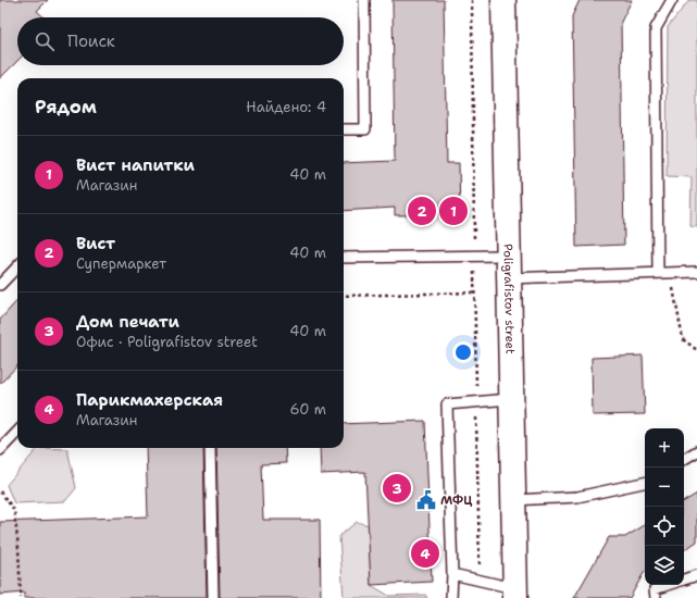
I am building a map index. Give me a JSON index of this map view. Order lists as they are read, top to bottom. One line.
{"streets":{"street":["Poligrafistov street"]},"places":{"public building":["МФЦ"]},"page":{"search":"Поиск","heading":["Рядом","Найдено: 4"],"list":[{"mark":"1","name":"Вист напитки","note":"Магазин","value":"40 m"},{"mark":"2","name":"Вист","note":"Супермаркет","value":"40 m"},{"mark":"3","name":"Дом печати","note":"Офис · Poligrafistov street","value":"40 m"},{"mark":"4","name":"Парикмахерская","note":"Магазин","value":"60 m"}],"pins":["1","2","3","4"],"map_buttons":["+","−"]}}
